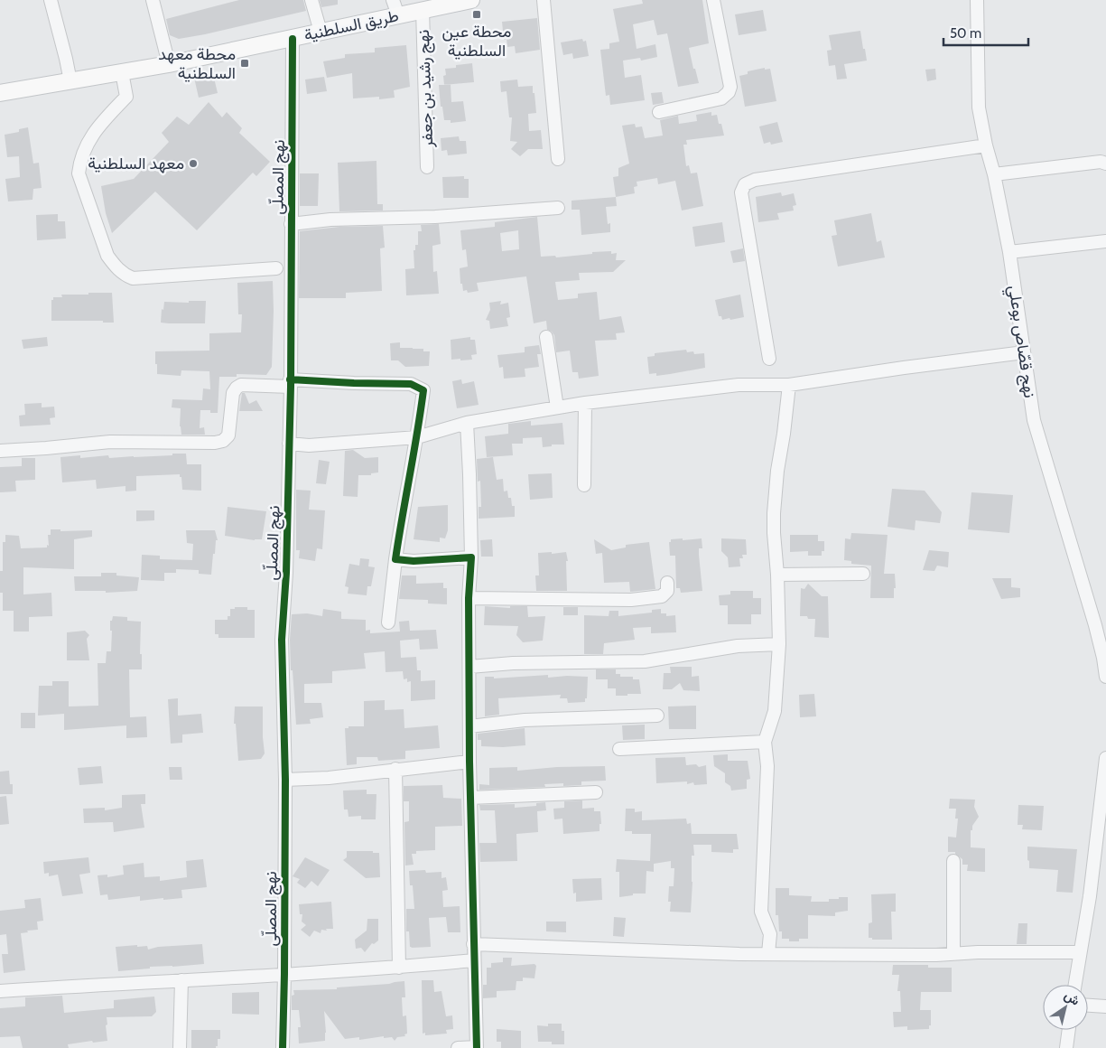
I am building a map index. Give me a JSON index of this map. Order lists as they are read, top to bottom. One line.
{"streets":{"main road":["طريق السلطنية"],"street":["نهج رشيد بن جعفر","نهج المصلّى","نهج قصّاص بوعلي"]},"crossings":[["طريق السلطنية","نهج رشيد بن جعفر"],["طريق السلطنية","نهج المصلّى"]],"places":{"transit":["محطة عين السلطنية","محطة معهد السلطنية"],"other":["معهد السلطنية"]},"scale_bar":"50 m","north":"top right"}
